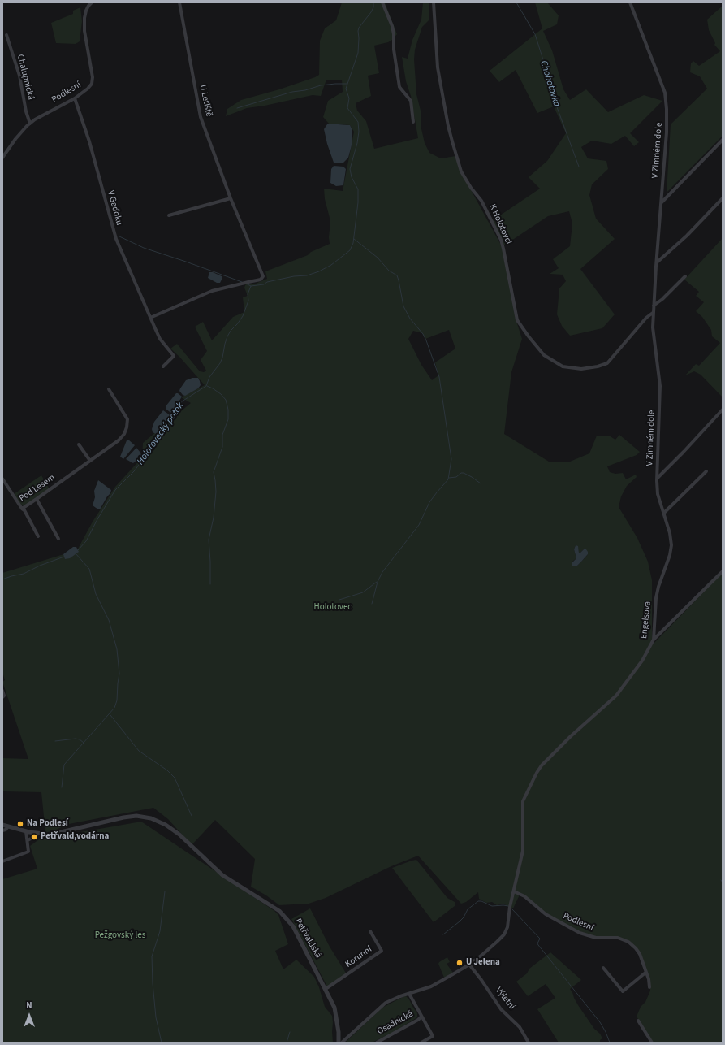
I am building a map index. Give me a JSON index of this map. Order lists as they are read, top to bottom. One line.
{"streets":{"street":["Chalupnická","Podlesní","U Letiště","V Zimném dole","V Gaďoku","K Holotovci","Pod Lesem","Engelsova","Petřvaldská","Korunní","Výletní","Osadnická"]},"crossings":[["Chalupnická","Podlesní"],["Podlesní","V Gaďoku"],["Podlesní","Engelsova"],["U Letiště","V Gaďoku"],["V Zimném dole","K Holotovci"],["V Zimném dole","Engelsova"],["Petřvaldská","Korunní"]],"water":["Chobotovka","Holotovecký potok"],"parks":["Holotovec","Pežgovský les"],"places":["Na Podlesí","Petřvald,vodárna","U Jelena"],"north":"top"}
